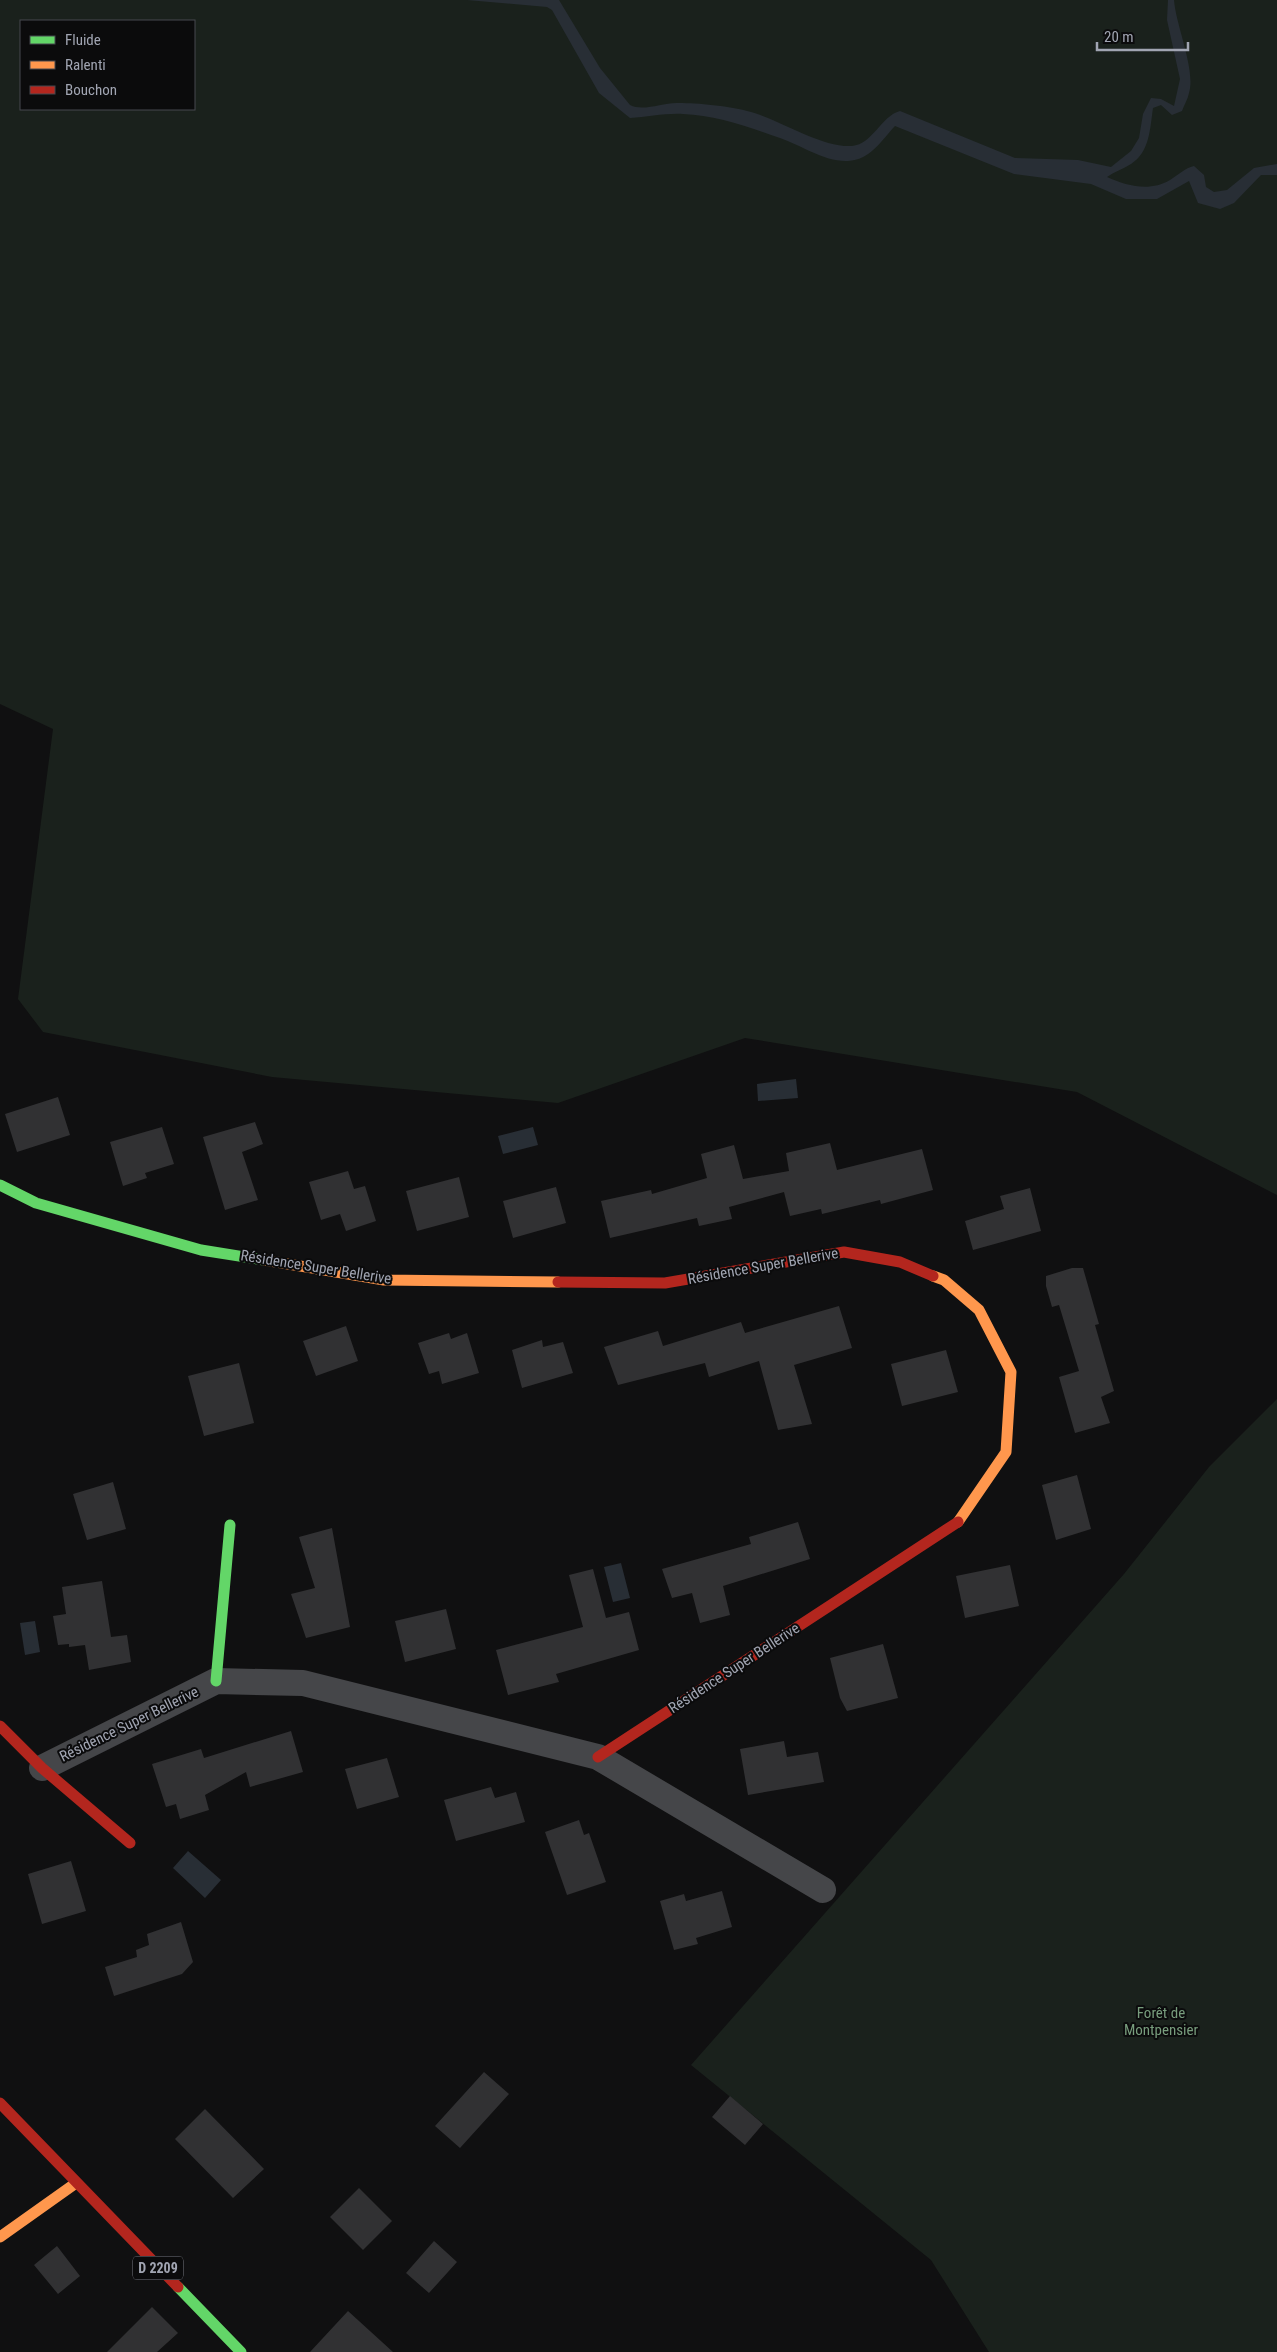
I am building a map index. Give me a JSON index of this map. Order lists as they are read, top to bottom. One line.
{"streets":{"street":["Résidence Super Bellerive","D 2209"]},"parks":["Forêt de Montpensier"],"legend":["Fluide","Ralenti","Bouchon"],"scale_bar":"20 m"}
